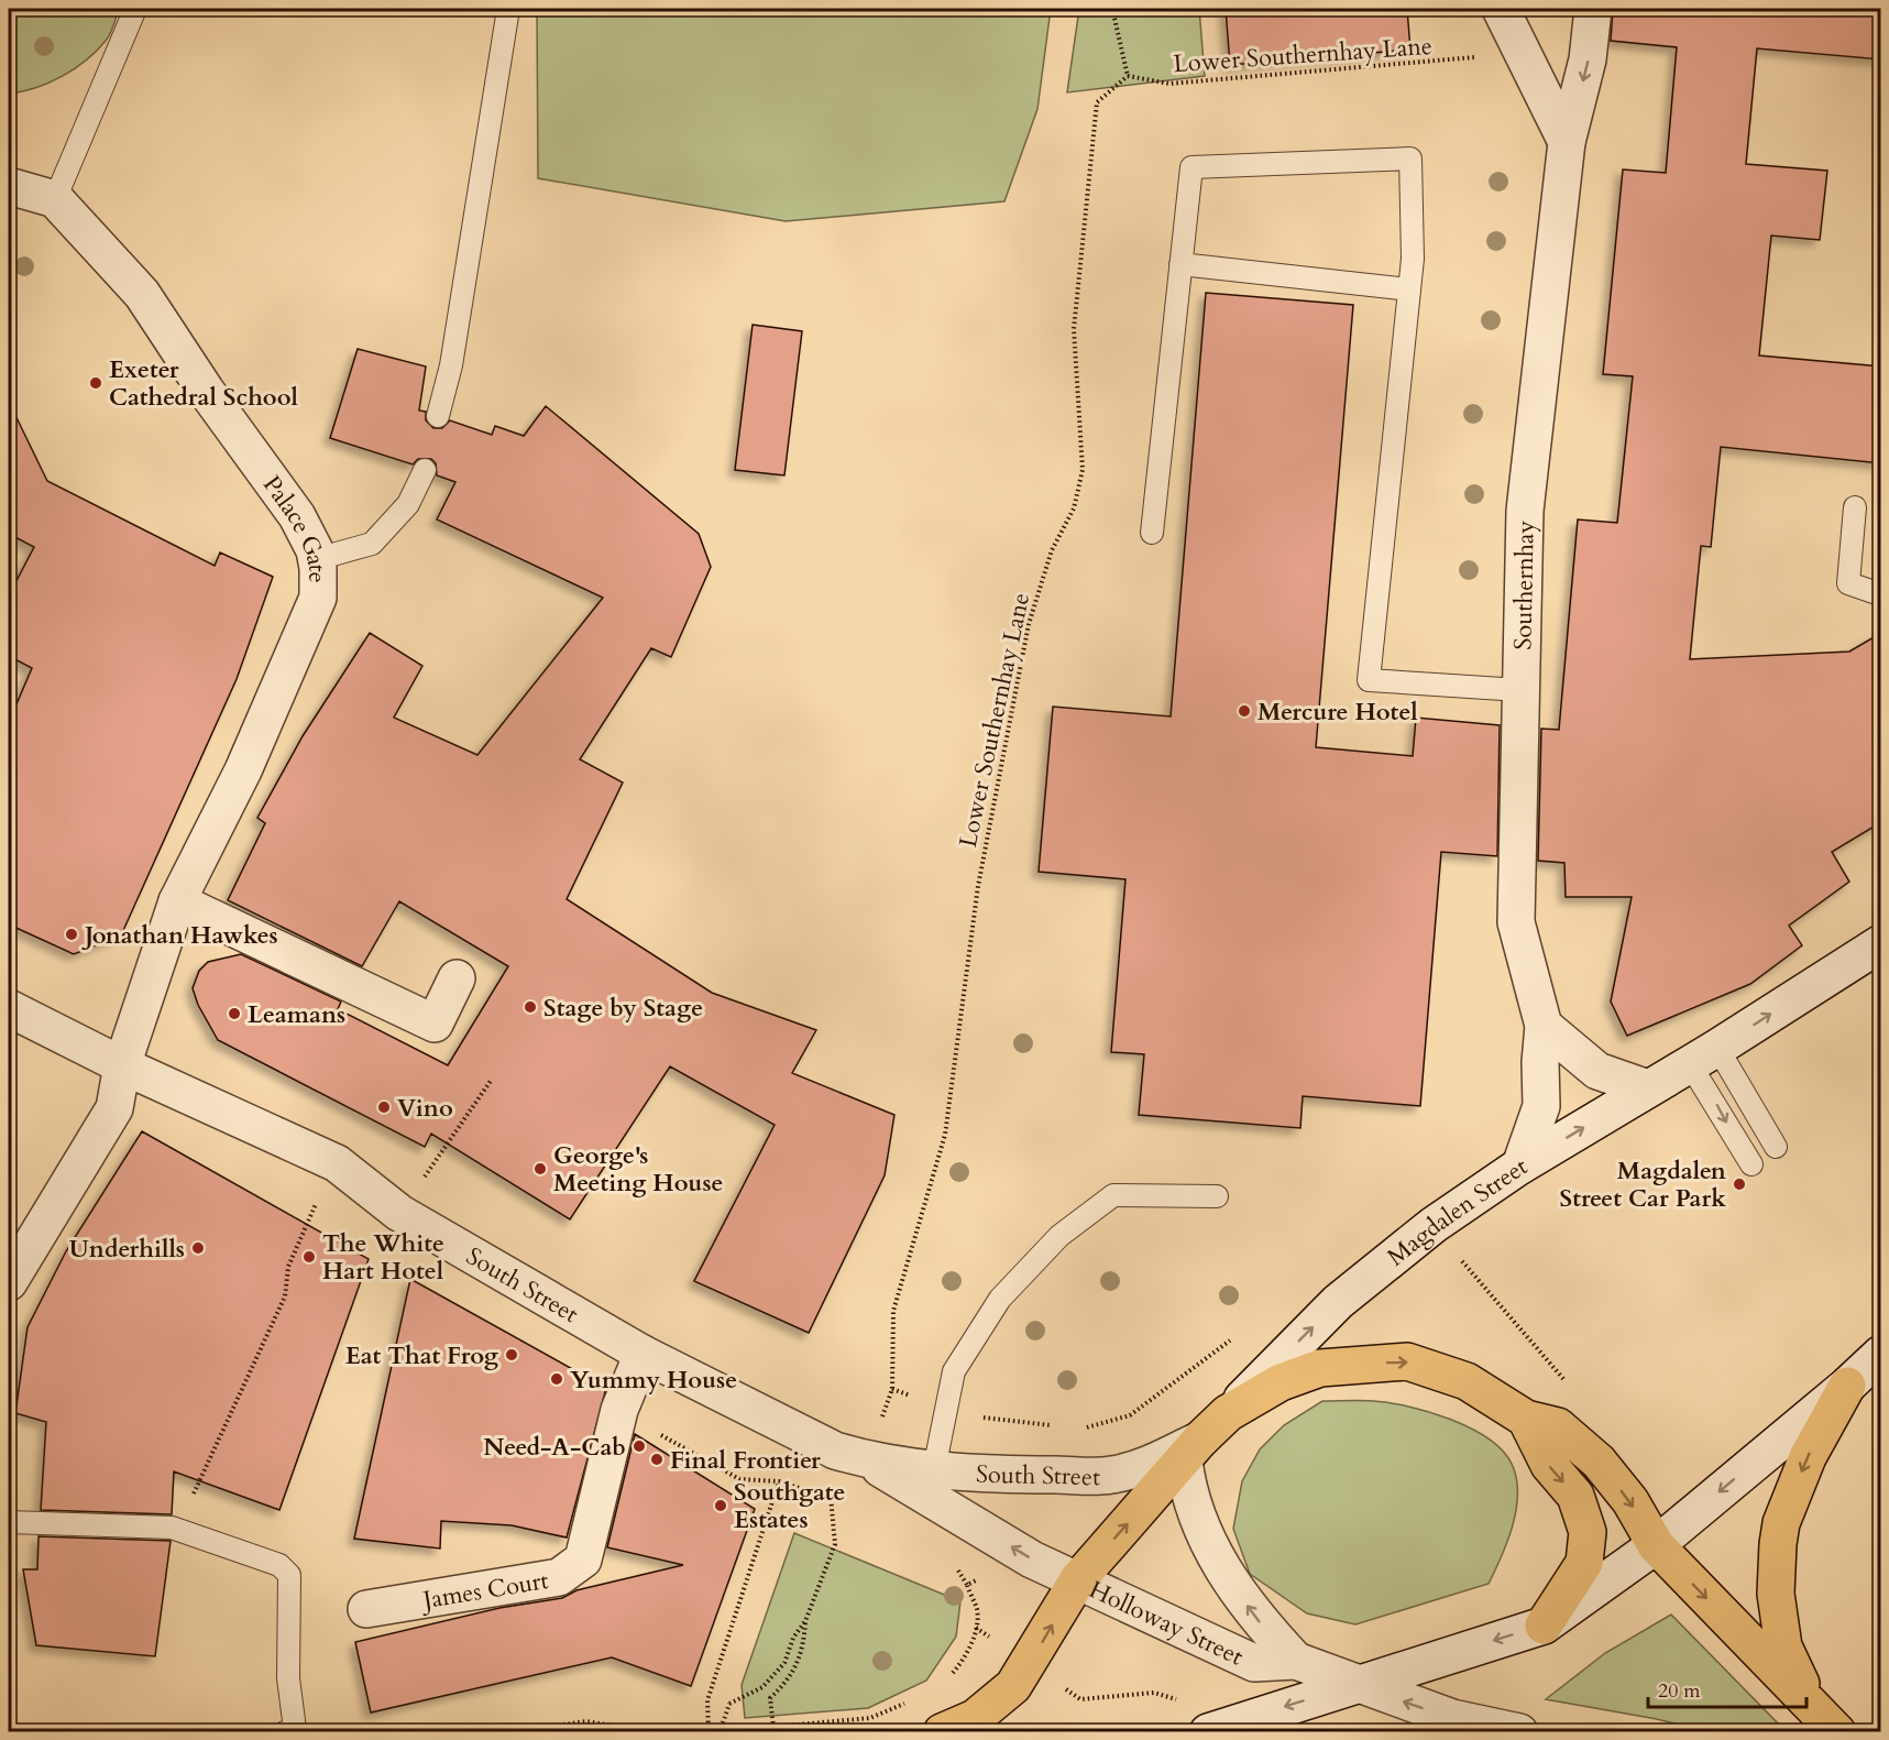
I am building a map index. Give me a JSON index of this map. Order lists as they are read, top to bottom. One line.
{"streets":{"main road":["Magdalen Street"],"street":["Palace Gate","Southernhay","South Street","James Court","Holloway Street"],"path":["Lower Southernhay Lane"]},"crossings":[["Lower Southernhay Lane","South Street"],["Palace Gate","South Street"],["Southernhay","Magdalen Street"],["Magdalen Street","South Street"],["Magdalen Street","Holloway Street"],["South Street","James Court"],["South Street","Holloway Street"]],"one_way":["Magdalen Street","Holloway Street"],"places":["Exeter Cathedral School","Mercure Hotel","Jonathan Hawkes","Stage by Stage","Leamans","Vino","George's Meeting House","Magdalen Street Car Park","Underhills","The White Hart Hotel","Eat That Frog","Yummy House","Need-A-Cab","Final Frontier","Southgate Estates"],"scale_bar":"20 m"}
